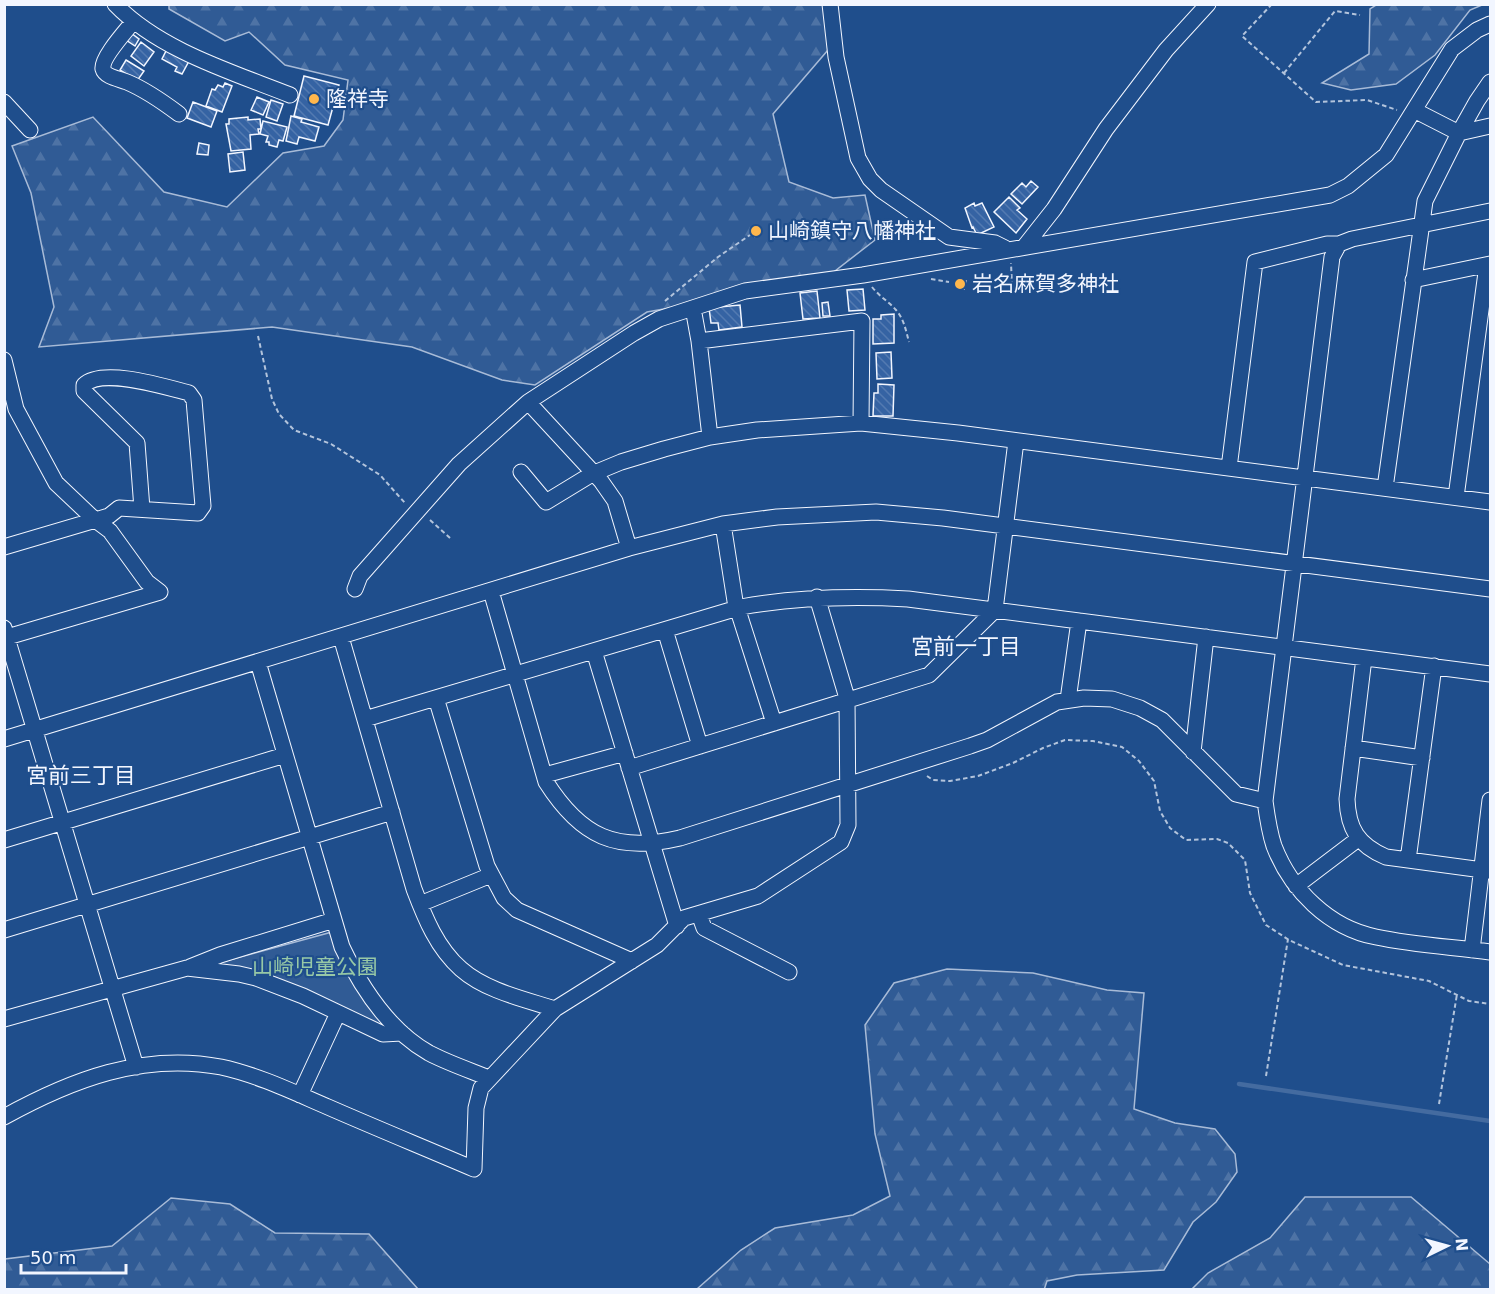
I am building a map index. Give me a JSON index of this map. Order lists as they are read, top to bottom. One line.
{"districts":["宮前一丁目","宮前三丁目"],"parks":["山崎児童公園"],"places":["隆祥寺","山崎鎮守八幡神社","岩名麻賀多神社"],"scale_bar":"50 m","north":"right"}
